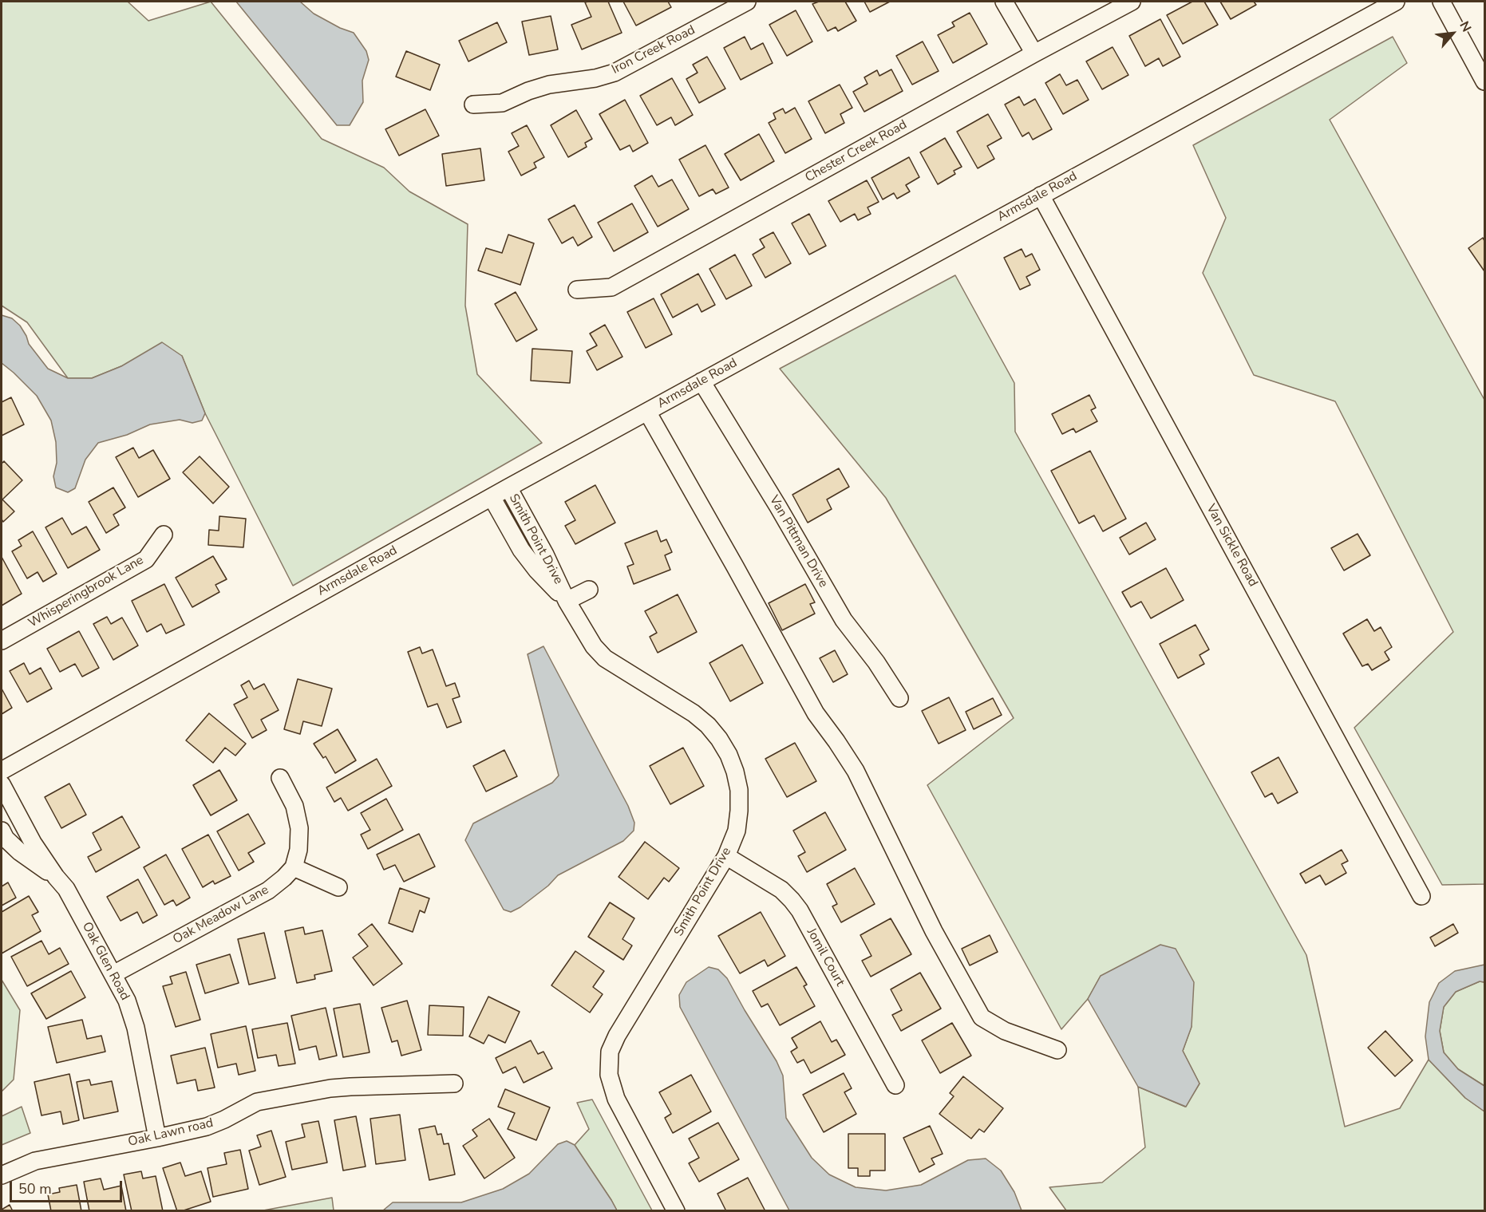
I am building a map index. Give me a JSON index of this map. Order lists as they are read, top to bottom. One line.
{"streets":{"street":["Iron Creek Road","Chester Creek Road","Armsdale Road","Smith Point Drive","Van Pittman Drive","Van Sickle Road","Whisperingbrook Lane","Oak Meadow Lane","Jomil Court","Oak Glen Road","Oak Lawn road"]},"crossings":[["Armsdale Road","Smith Point Drive"],["Armsdale Road","Van Pittman Drive"],["Armsdale Road","Van Sickle Road"],["Smith Point Drive","Jomil Court"],["Oak Meadow Lane","Oak Glen Road"],["Oak Glen Road","Oak Lawn road"]],"scale_bar":"50 m","north":"top right"}
